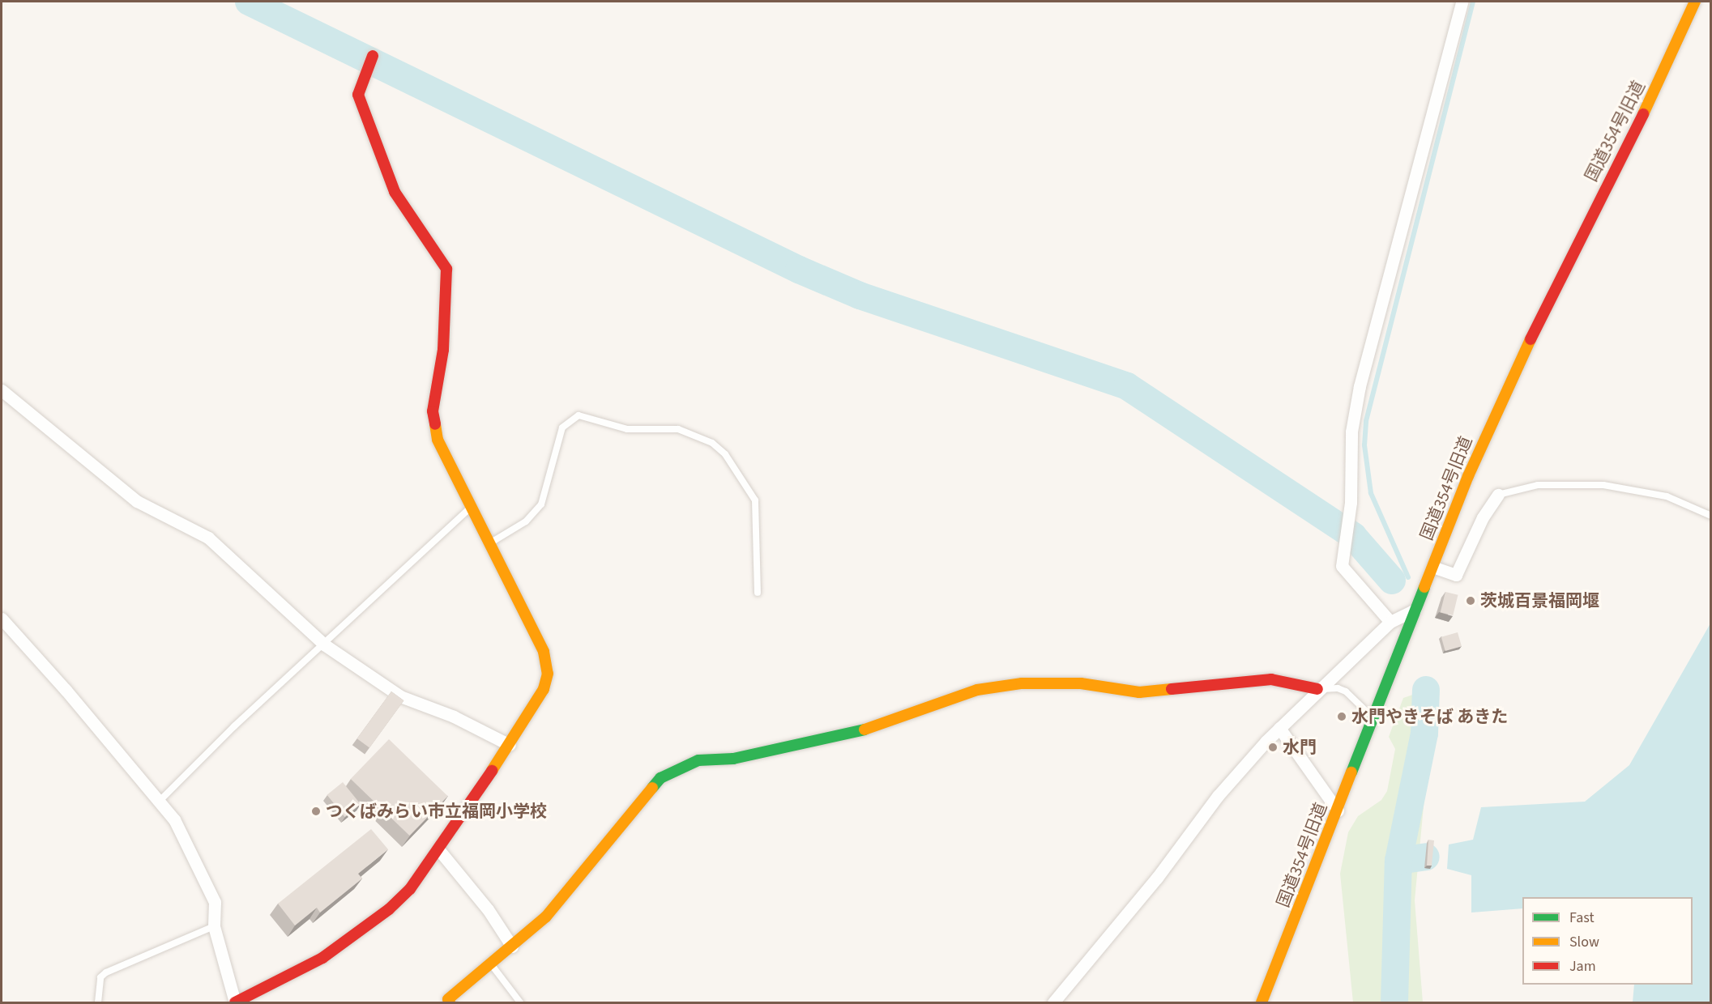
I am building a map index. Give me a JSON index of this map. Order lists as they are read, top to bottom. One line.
{"streets":{"street":["国道354号旧道"]},"places":["茨城百景福岡堰","水門やきそば あきた","水門","つくばみらい市立福岡小学校"],"legend":["Fast","Slow","Jam"]}
